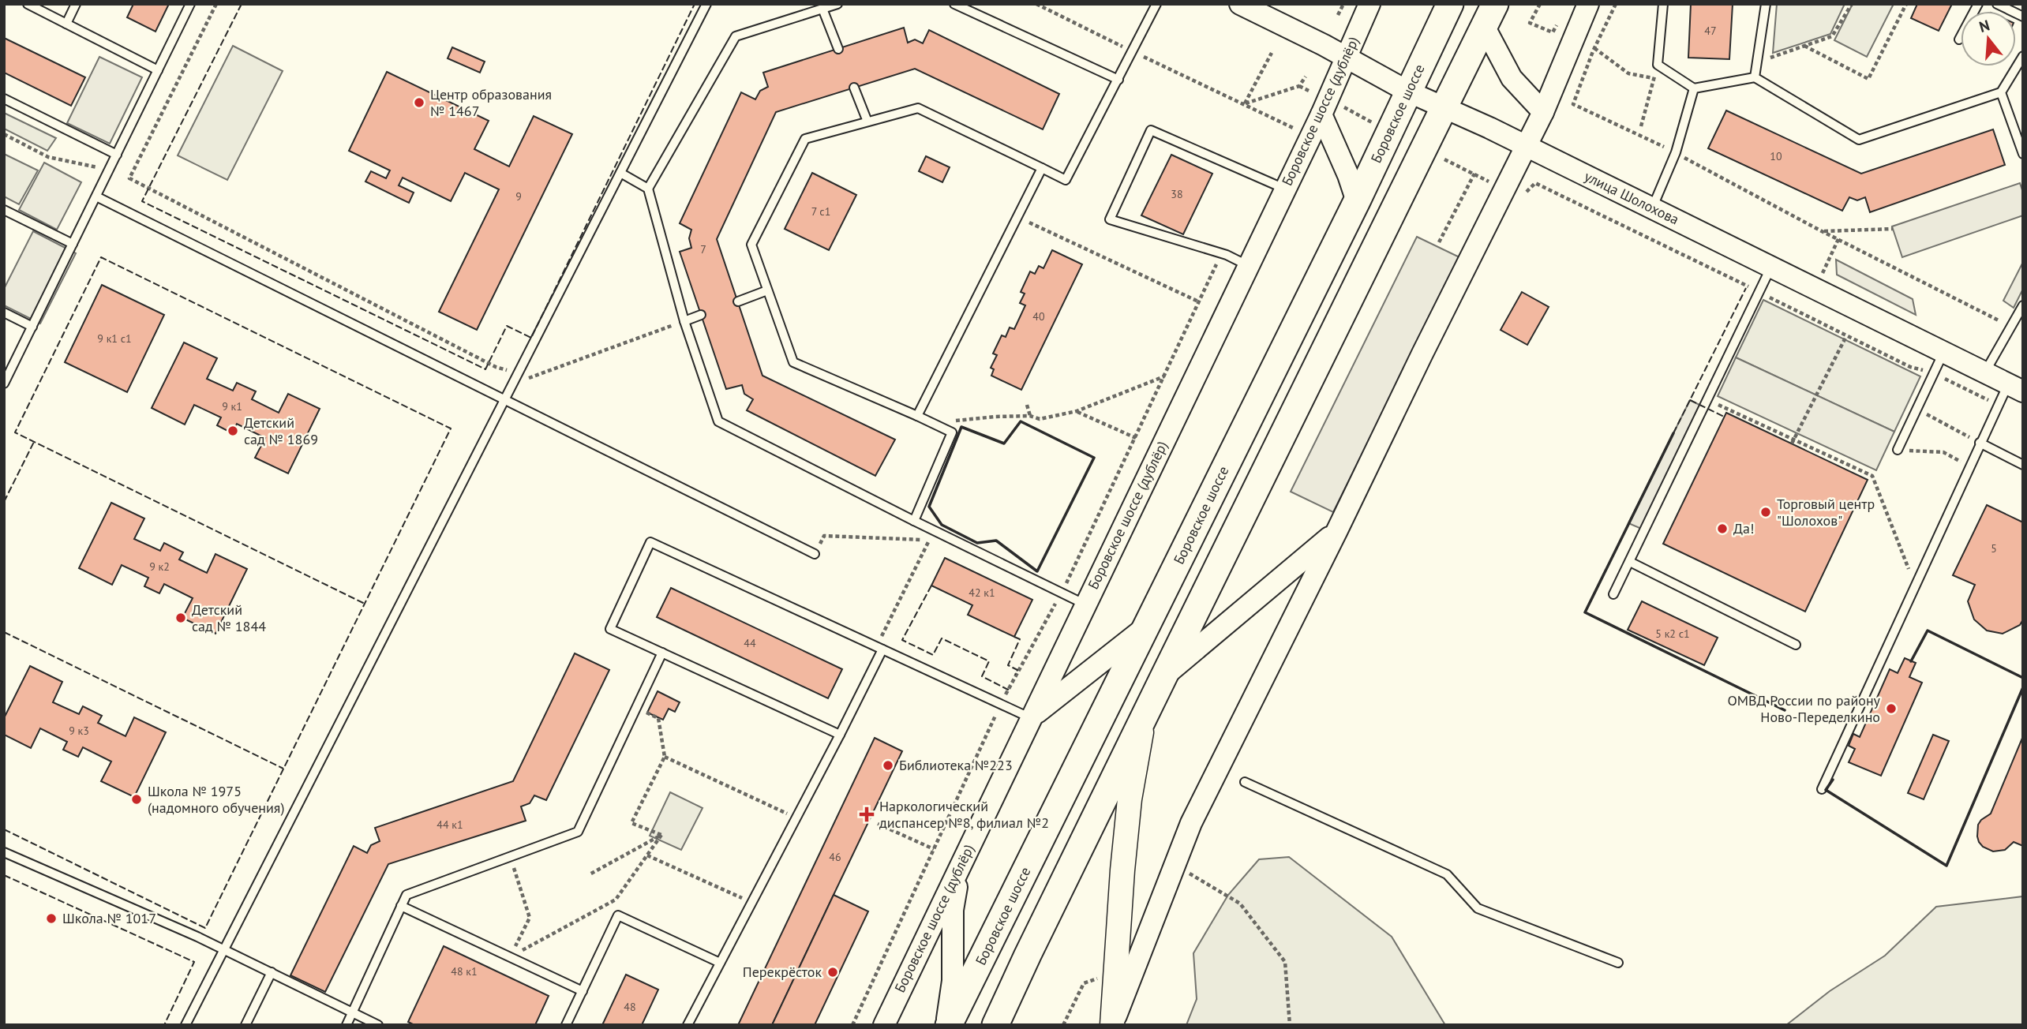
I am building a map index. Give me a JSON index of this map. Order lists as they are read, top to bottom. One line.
{"streets":{"main road":["Боровское шоссе"],"street":["Боровское шоссе (дублёр)","улица Шолохова"]},"crossings":[["Боровское шоссе (дублёр)","улица Шолохова"],["Боровское шоссе","улица Шолохова"]],"places":{"other":["Центр образования № 1467","Детский сад № 1869","Торговый центр \"Шолохов\"","Да!","Детский сад № 1844","ОМВД России по району Ново-Переделкино","Библиотека №223","Школа № 1975 (надомного обучения)","Школа № 1017","Перекрёсток"],"health":["Наркологический диспансер №8, филиал №2"]},"house_numbers":["47","10","38","9","7 с1","7","40","9 к1 с1","9 к1","5","9 к2","42 к1","5 к2 с1","44","9 к3","44 к1","46","48 к1","48"],"north":"top"}
